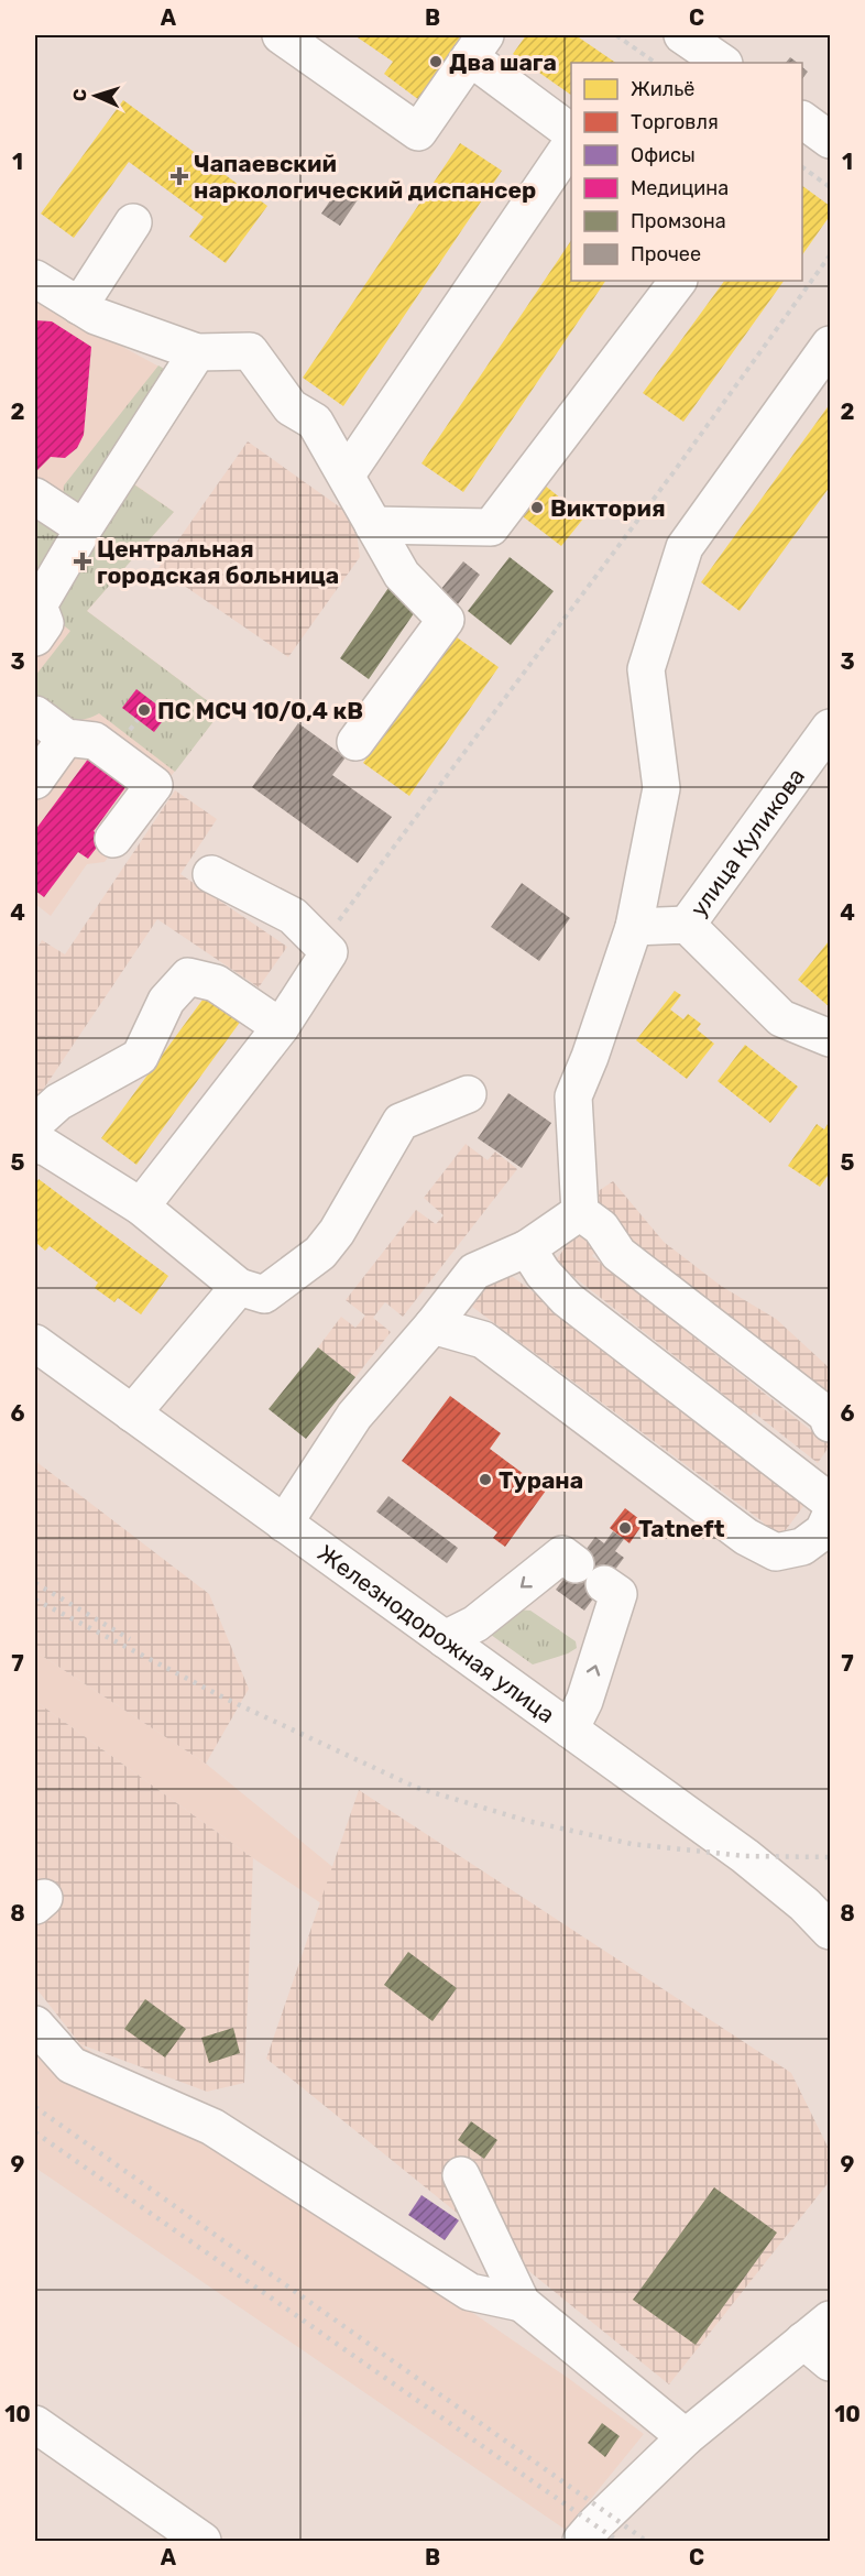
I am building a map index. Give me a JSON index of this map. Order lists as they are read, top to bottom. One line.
{"streets":{"main road":["улица Куликова","Железнодорожная улица"]},"places":{"other":["Два шага","Виктория","ПС МСЧ 10/0,4 кВ","Турана","Tatneft"],"health":["Чапаевский наркологический диспансер","Центральная городская больница"]},"legend":["Жильё","Торговля","Офисы","Медицина","Промзона","Прочее"],"north":"left","grid":{"columns":["A","B","C"],"rows":["1","2","3","4","5","6","7","8","9","10"]}}
